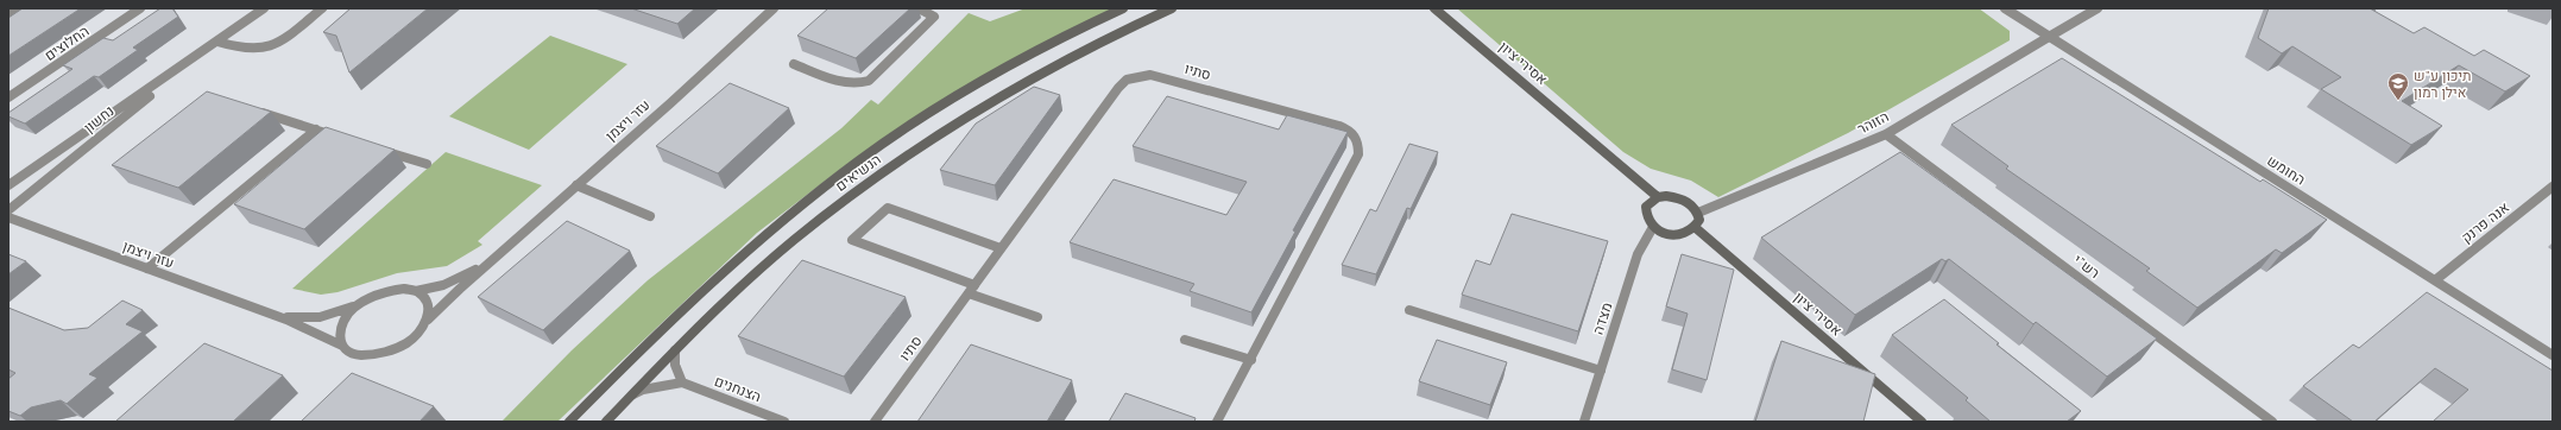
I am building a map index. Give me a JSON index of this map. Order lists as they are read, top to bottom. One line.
{"streets":{"street":["החלוצים","אסירי ציון","סתיו","נחשון","עזר ויצמן","הזוהר","החומש","הנשיאים","אנה פרנק","רש\"י","מצדה","הצנחנים"]},"crossings":[["אסירי ציון","הזוהר"],["אסירי ציון","מצדה"],["הזוהר","החומש"],["הזוהר","רש\"י"],["הזוהר","מצדה"],["החומש","אנה פרנק"]],"places":{"school or university":["תיכון ע\"ש אילן רמון"]}}
